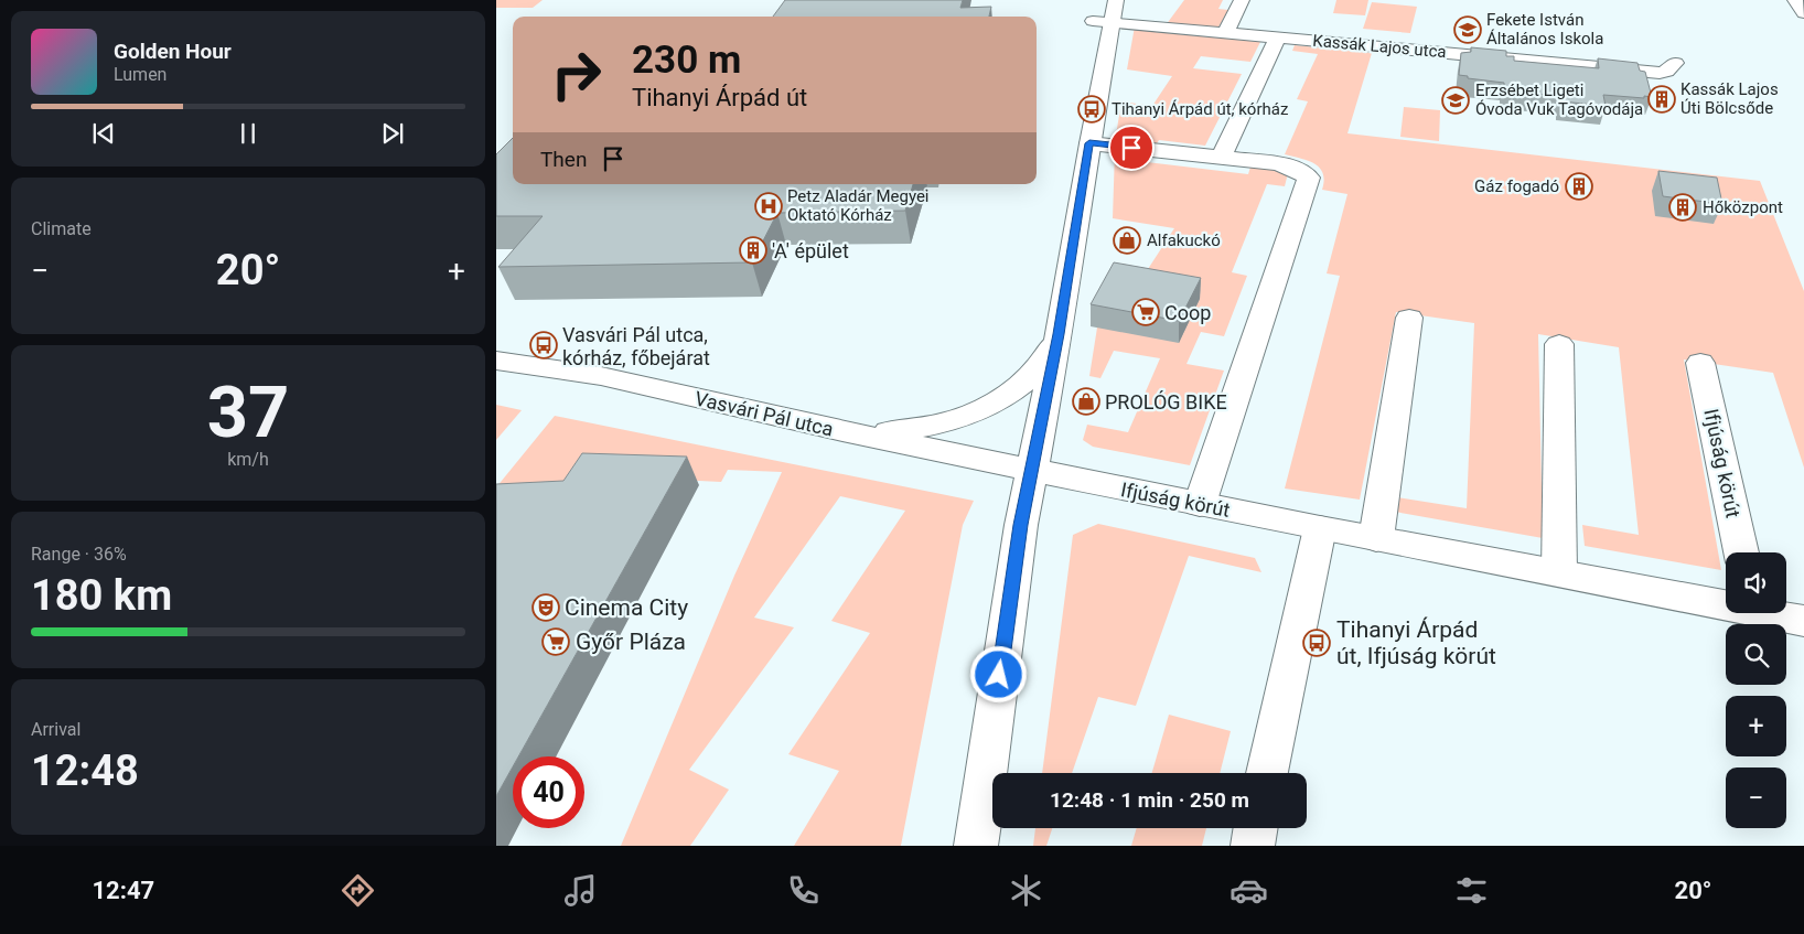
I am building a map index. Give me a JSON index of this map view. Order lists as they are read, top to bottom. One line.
{"streets":{"street":["Kassák Lajos utca","Vasvári Pál utca","Ifjúság körút"]},"crossings":[["Vasvári Pál utca","Ifjúság körút"]],"places":{"school or university":["Fekete István Általános Iskola","Erzsébet Ligeti Óvoda Vuk Tagóvodája"],"building":["Kassák Lajos Úti Bölcsőde","Gáz fogadó","Hőközpont","'A' épület"],"bus stop":["Tihanyi Árpád út, kórház","Vasvári Pál utca, kórház, főbejárat","Tihanyi Árpád út, Ifjúság körút"],"hospital":["Petz Aladár Megyei Oktató Kórház"],"shop":["Alfakuckó","PROLÓG BIKE"],"supermarket":["Coop","Győr Pláza"],"theatre":["Cinema City"]},"page":{"turn":["230 m","Tihanyi Árpád út"],"song":["Golden Hour","Lumen"],"then":"Then","tile":["Climate",["37","km/h"],["Range · 36%","180 km"],["Arrival","12:48"]],"heat":["−","20°","+"],"map_buttons":["+","−"],"limit":"40","trip":"12:48 · 1 min · 250 m","tabs":["12:47","20°"]}}
